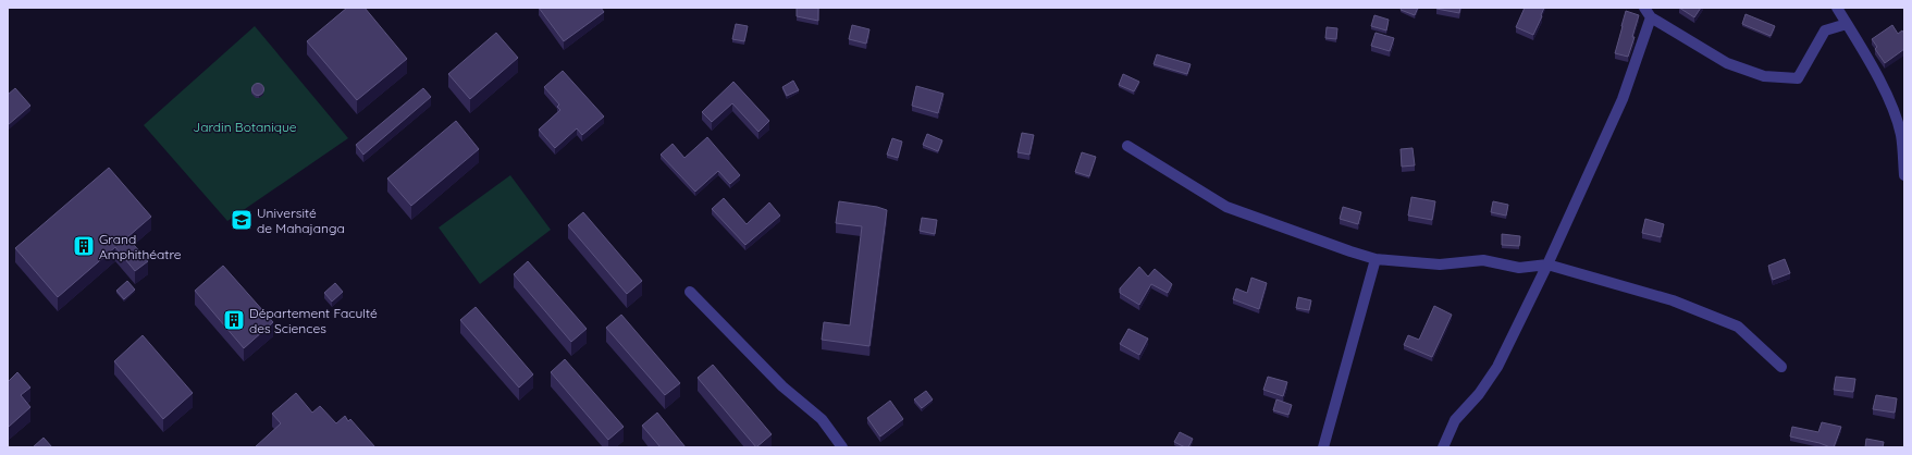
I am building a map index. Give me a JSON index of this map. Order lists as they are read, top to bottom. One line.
{"parks":["Jardin Botanique"],"places":{"school or university":["Université de Mahajanga"],"building":["Grand Amphithéatre","Département Faculté des Sciences"]}}
